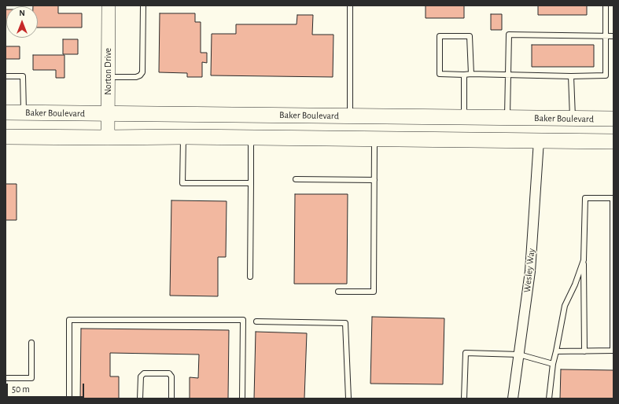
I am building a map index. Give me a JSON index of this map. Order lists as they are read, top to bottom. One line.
{"streets":{"main road":["Baker Boulevard"],"street":["Norton Drive","Wesley Way"]},"crossings":[["Norton Drive","Baker Boulevard"]],"scale_bar":"50 m","north":"top"}
